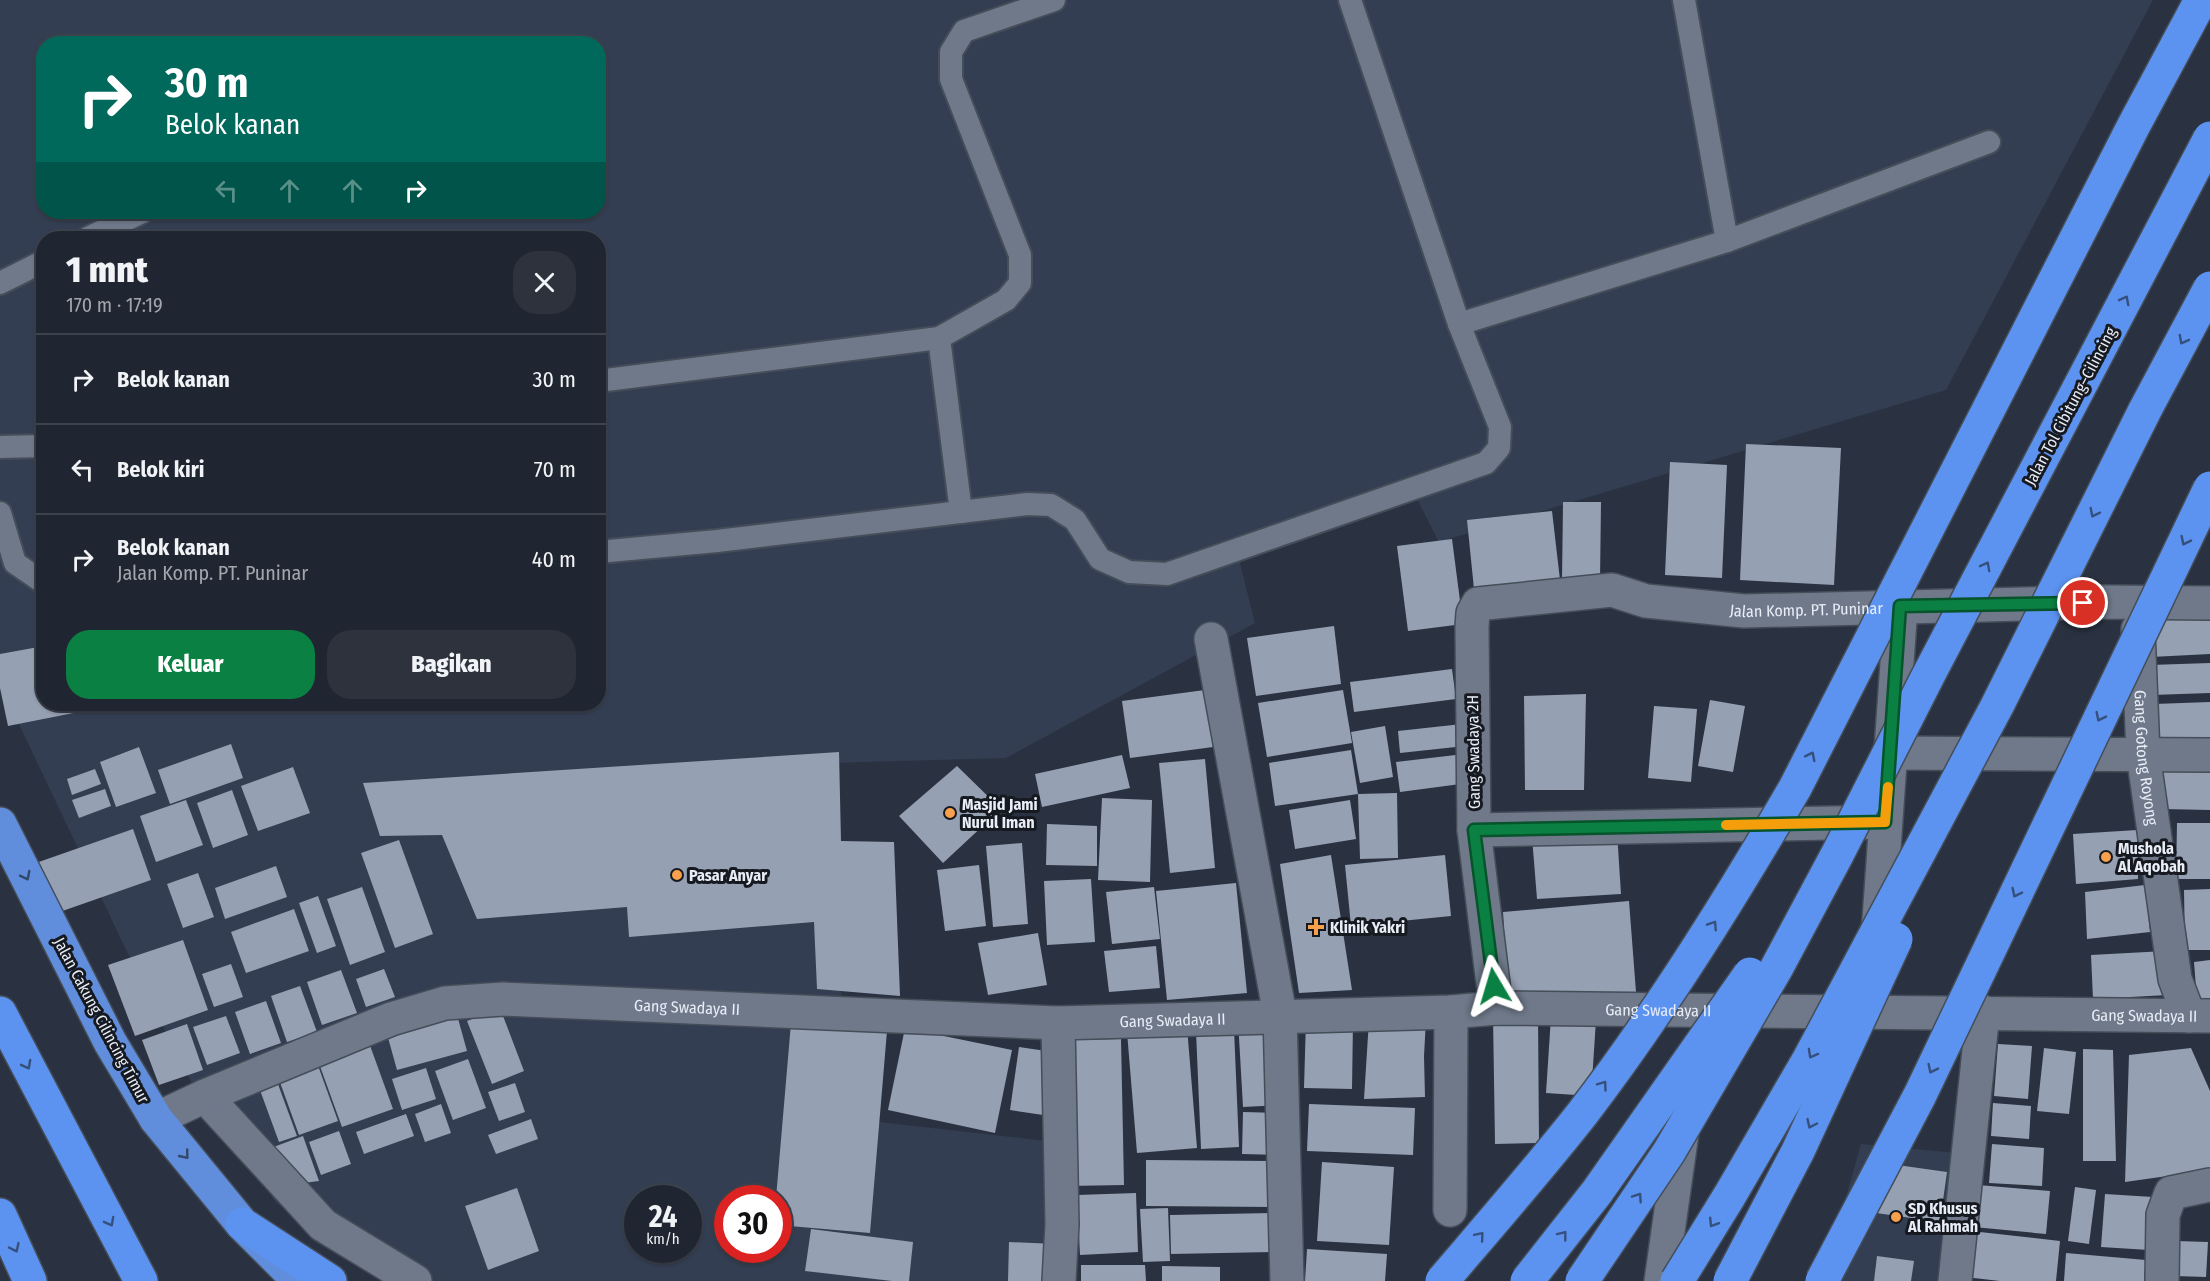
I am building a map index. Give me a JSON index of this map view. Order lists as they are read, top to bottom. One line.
{"streets":{"highway":["Jalan Tol Cibitung–Cilincing","Jalan Cakung Cilincing Timur"],"street":["Jalan Komp. PT. Puninar","Gang Swadaya 2H","Gang Gotong Royong","Gang Swadaya II"]},"crossings":[["Jalan Komp. PT. Puninar","Gang Swadaya 2H"],["Jalan Komp. PT. Puninar","Gang Gotong Royong"],["Gang Swadaya 2H","Gang Swadaya II"],["Gang Gotong Royong","Gang Swadaya II"],["Gang Swadaya II","Jalan Cakung Cilincing Timur"]],"places":{"other":["Masjid Jami Nurul Iman","Mushola Al Aqobah","Pasar Anyar","SD Khusus Al Rahmah"],"health":["Klinik Yakri"]},"page":{"turn":["30 m","Belok kanan"],"heading":["1 mnt","170 m · 17:19"],"list":[{"name":"Belok kanan","value":"30 m"},{"name":"Belok kiri","value":"70 m"},{"name":"Belok kanan","note":"Jalan Komp. PT. Puninar","value":"40 m"}],"buttons":["Keluar","Bagikan"],"speed":"24 km/h","limit":"30"}}
